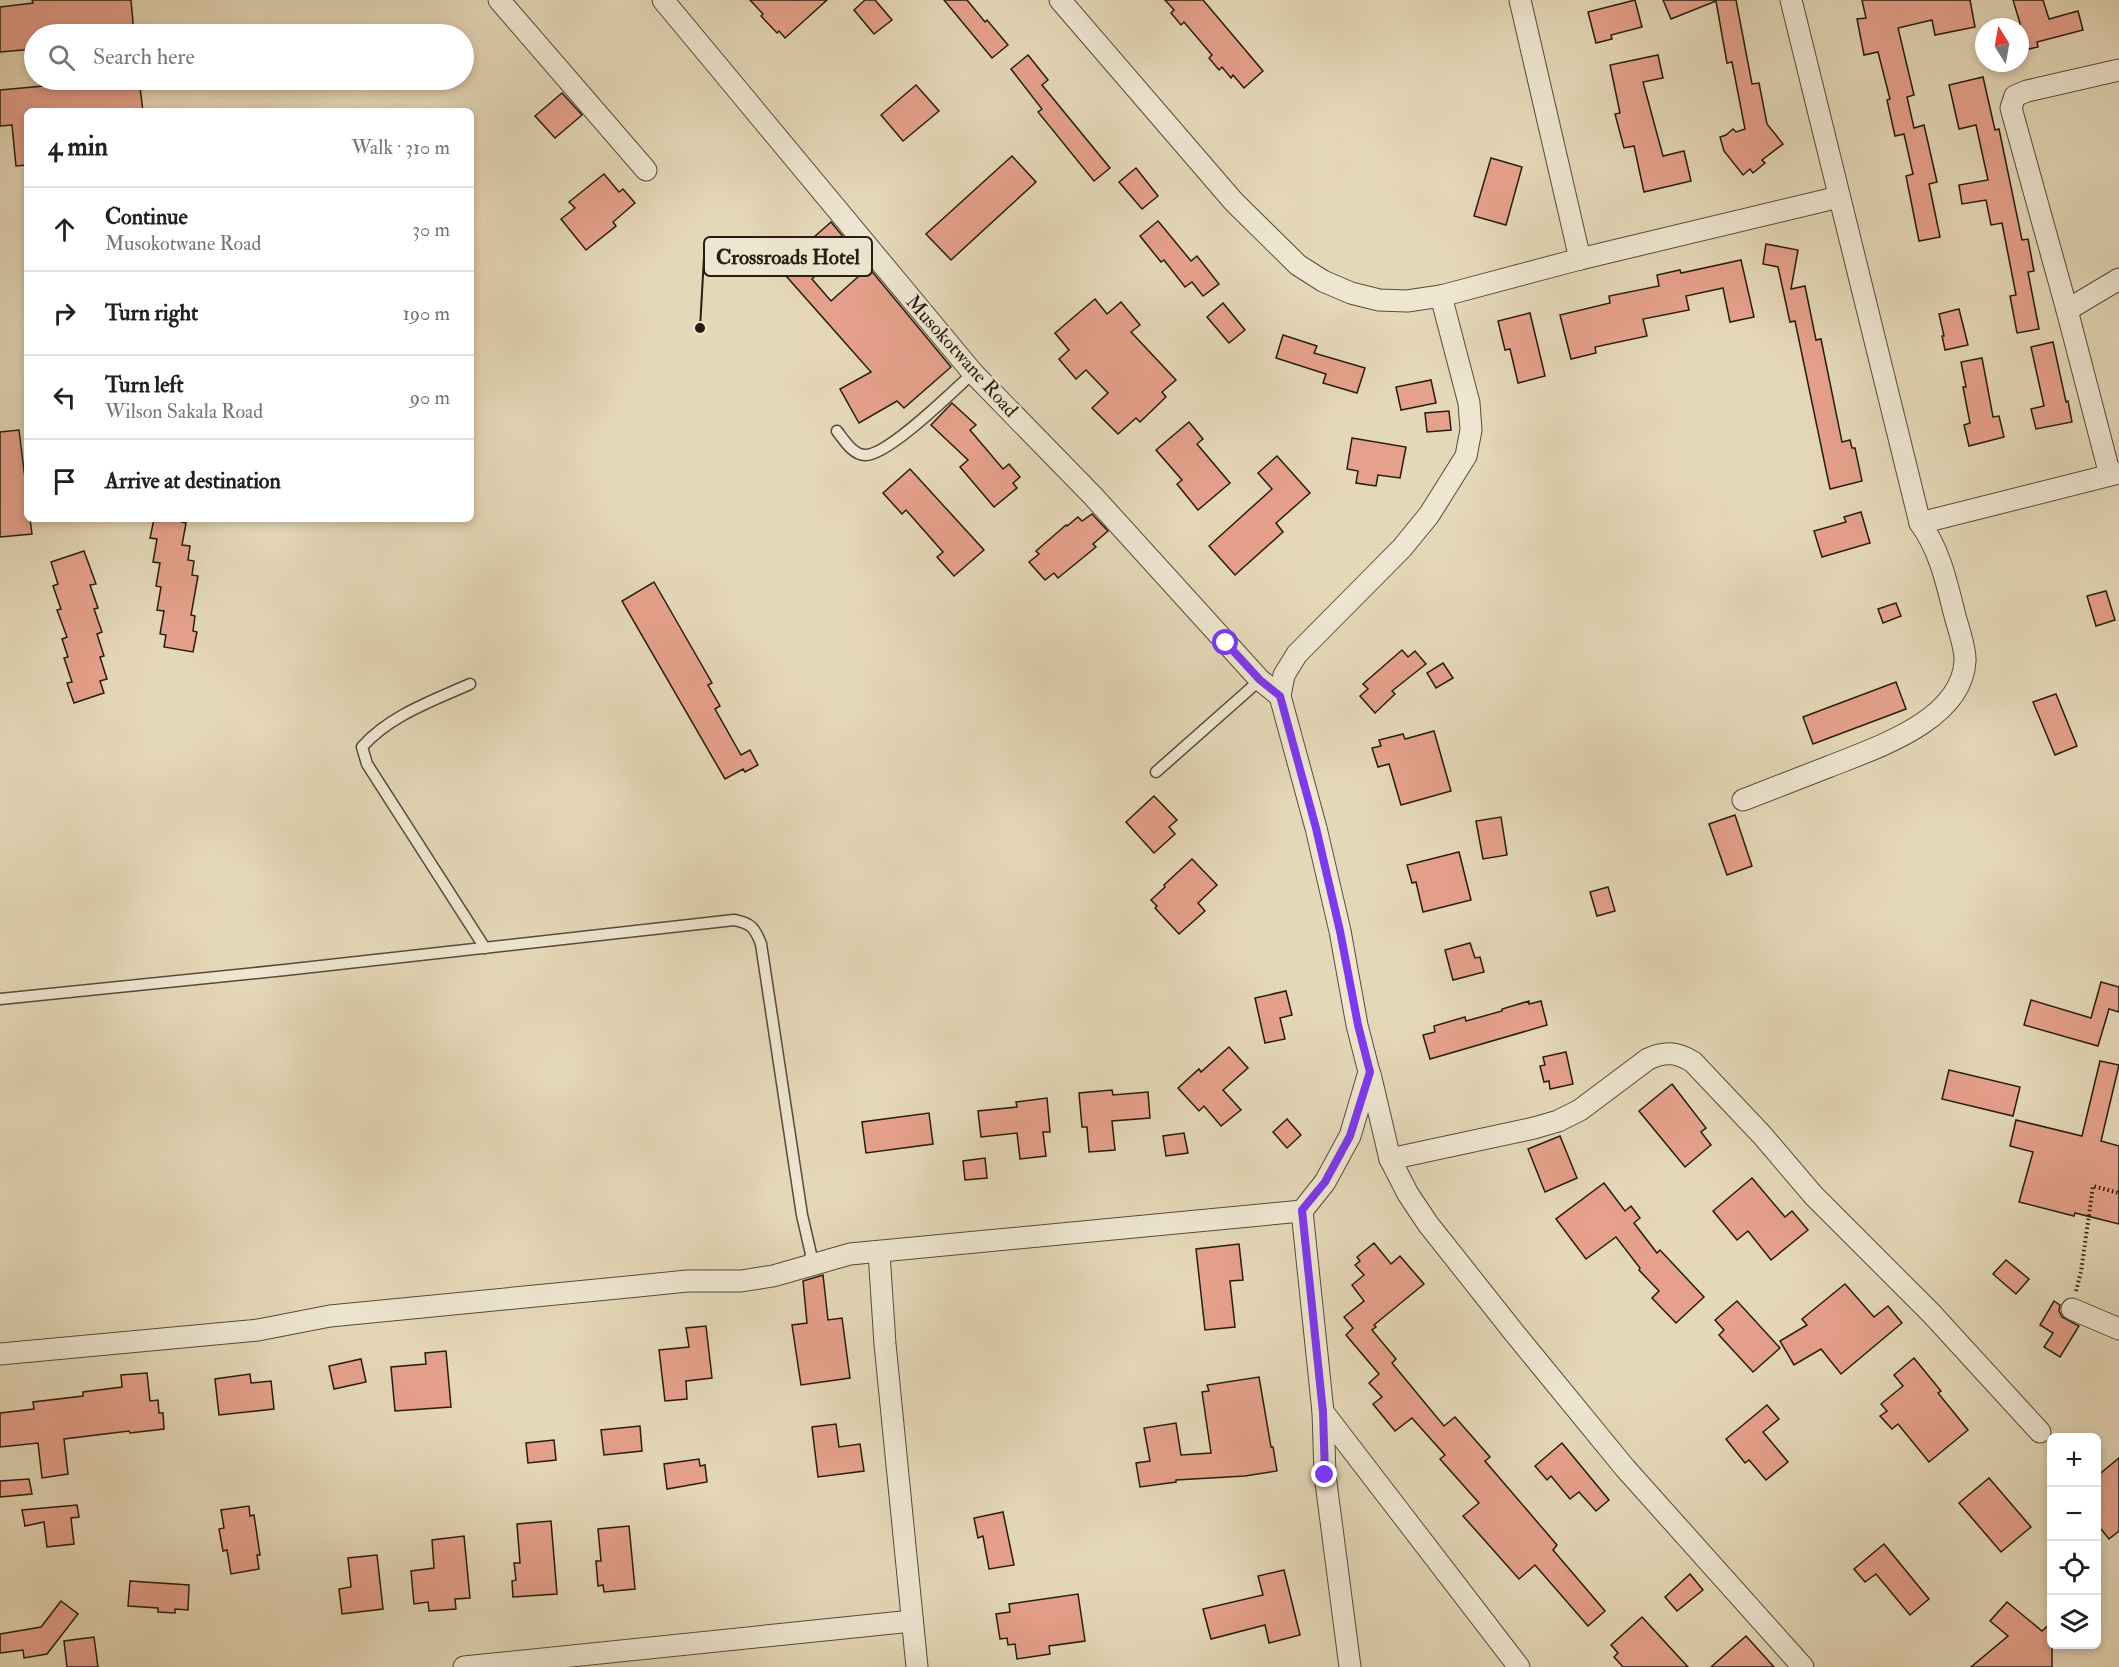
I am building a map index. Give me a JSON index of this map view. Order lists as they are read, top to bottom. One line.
{"streets":{"street":["Musokotwane Road"]},"places":["Crossroads Hotel"],"north":"top","page":{"search":"Search here","heading":["4 min","Walk · 310 m"],"list":[["Continue","Musokotwane Road","30 m"],["Turn right","190 m"],["Turn left","Wilson Sakala Road","90 m"],"Arrive at destination"],"map_buttons":["+","−"]}}
